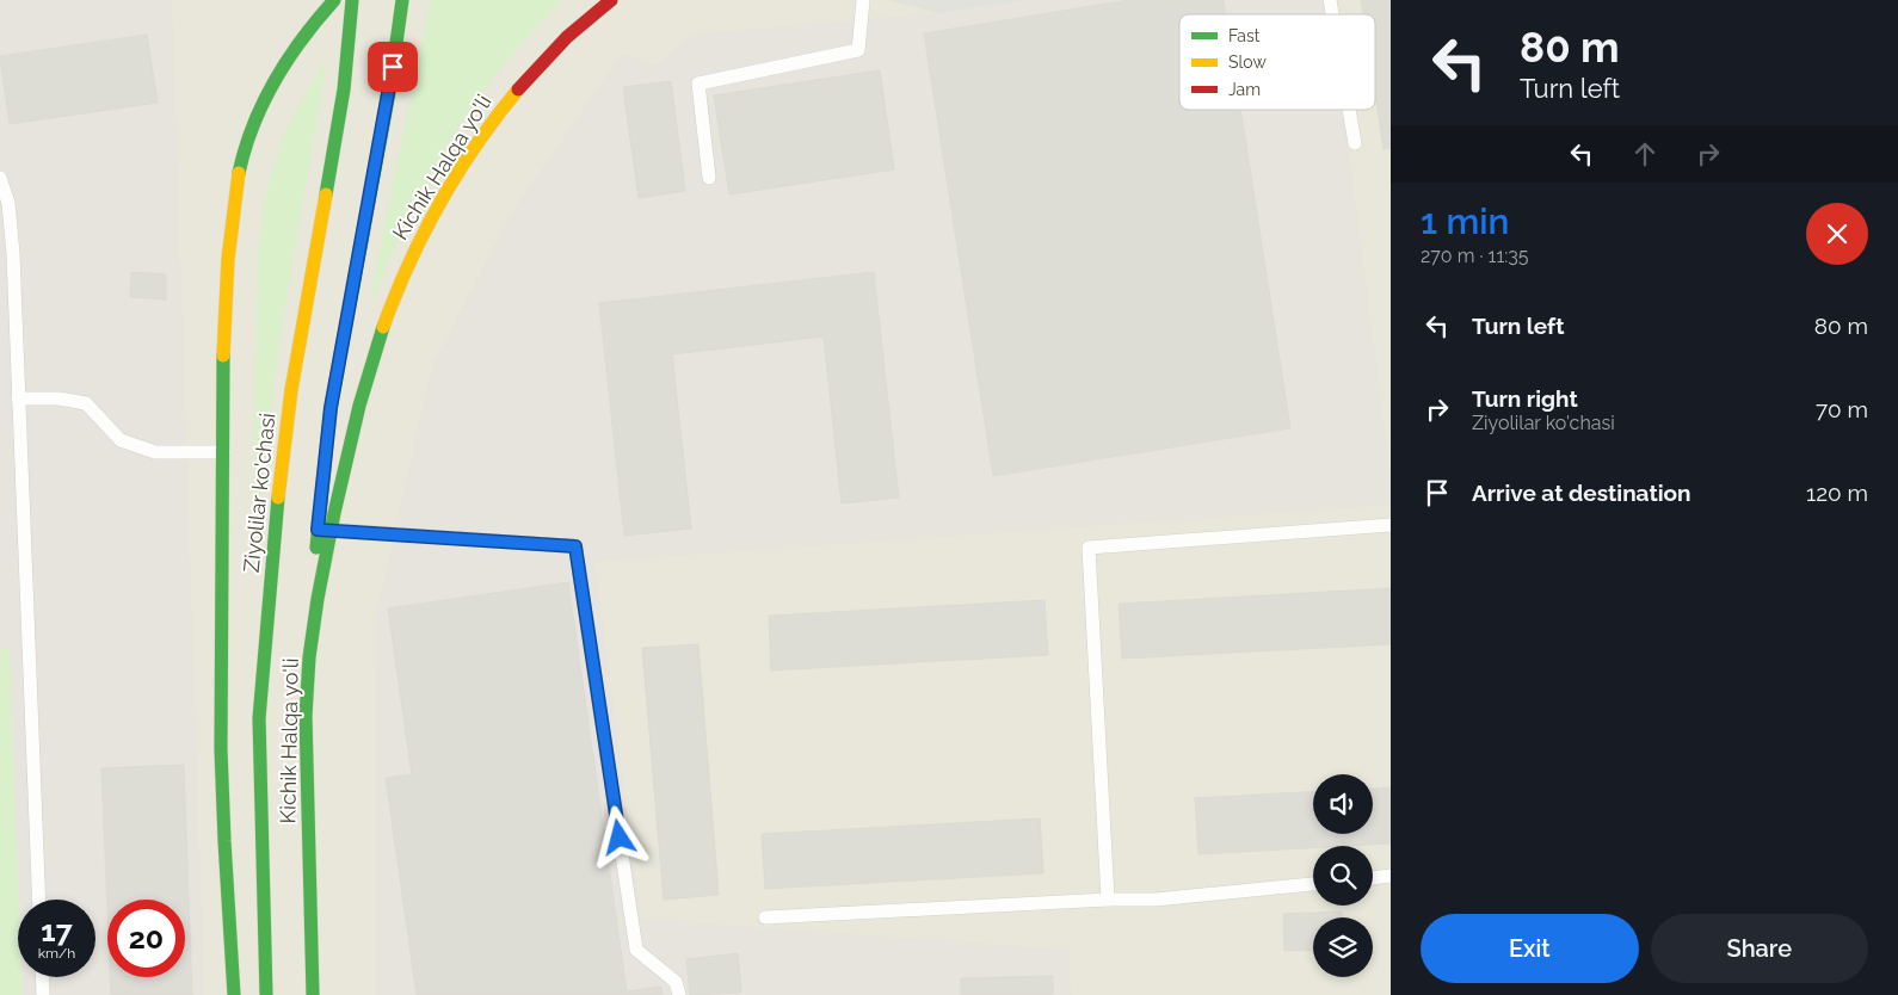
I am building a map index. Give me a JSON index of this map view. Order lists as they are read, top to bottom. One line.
{"streets":{"main road":["Kichik Halqa yo'li","Ziyolilar ko'chasi"]},"legend":["Fast","Slow","Jam"],"page":{"turn":["80 m","Turn left"],"heading":["1 min","270 m · 11:35"],"list":[{"name":"Turn left","value":"80 m"},{"name":"Turn right","note":"Ziyolilar ko'chasi","value":"70 m"},{"name":"Arrive at destination","value":"120 m"}],"speed":"17 km/h","limit":"20","buttons":["Exit","Share"]}}
